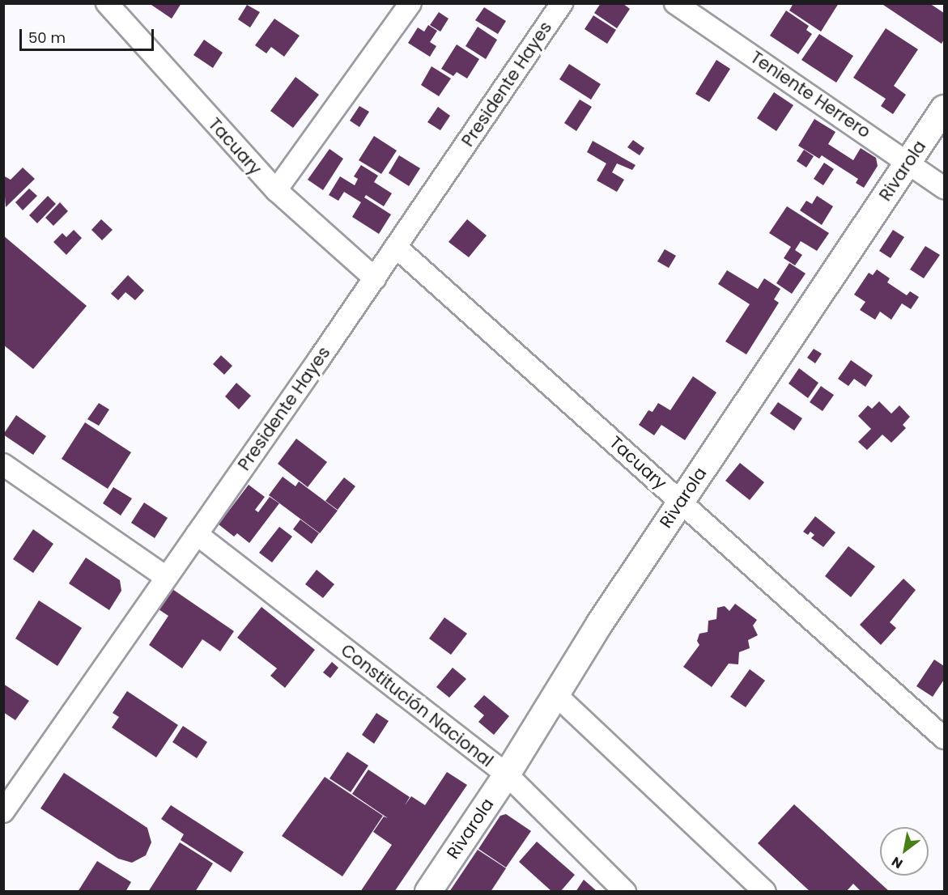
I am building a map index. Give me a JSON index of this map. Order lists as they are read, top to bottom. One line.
{"streets":{"street":["Presidente Hayes","Teniente Herrero","Tacuary","Rivarola","Constitución Nacional"]},"crossings":[["Presidente Hayes","Tacuary"],["Presidente Hayes","Constitución Nacional"],["Teniente Herrero","Rivarola"],["Tacuary","Rivarola"],["Rivarola","Constitución Nacional"]],"scale_bar":"50 m","north":"bottom left"}
